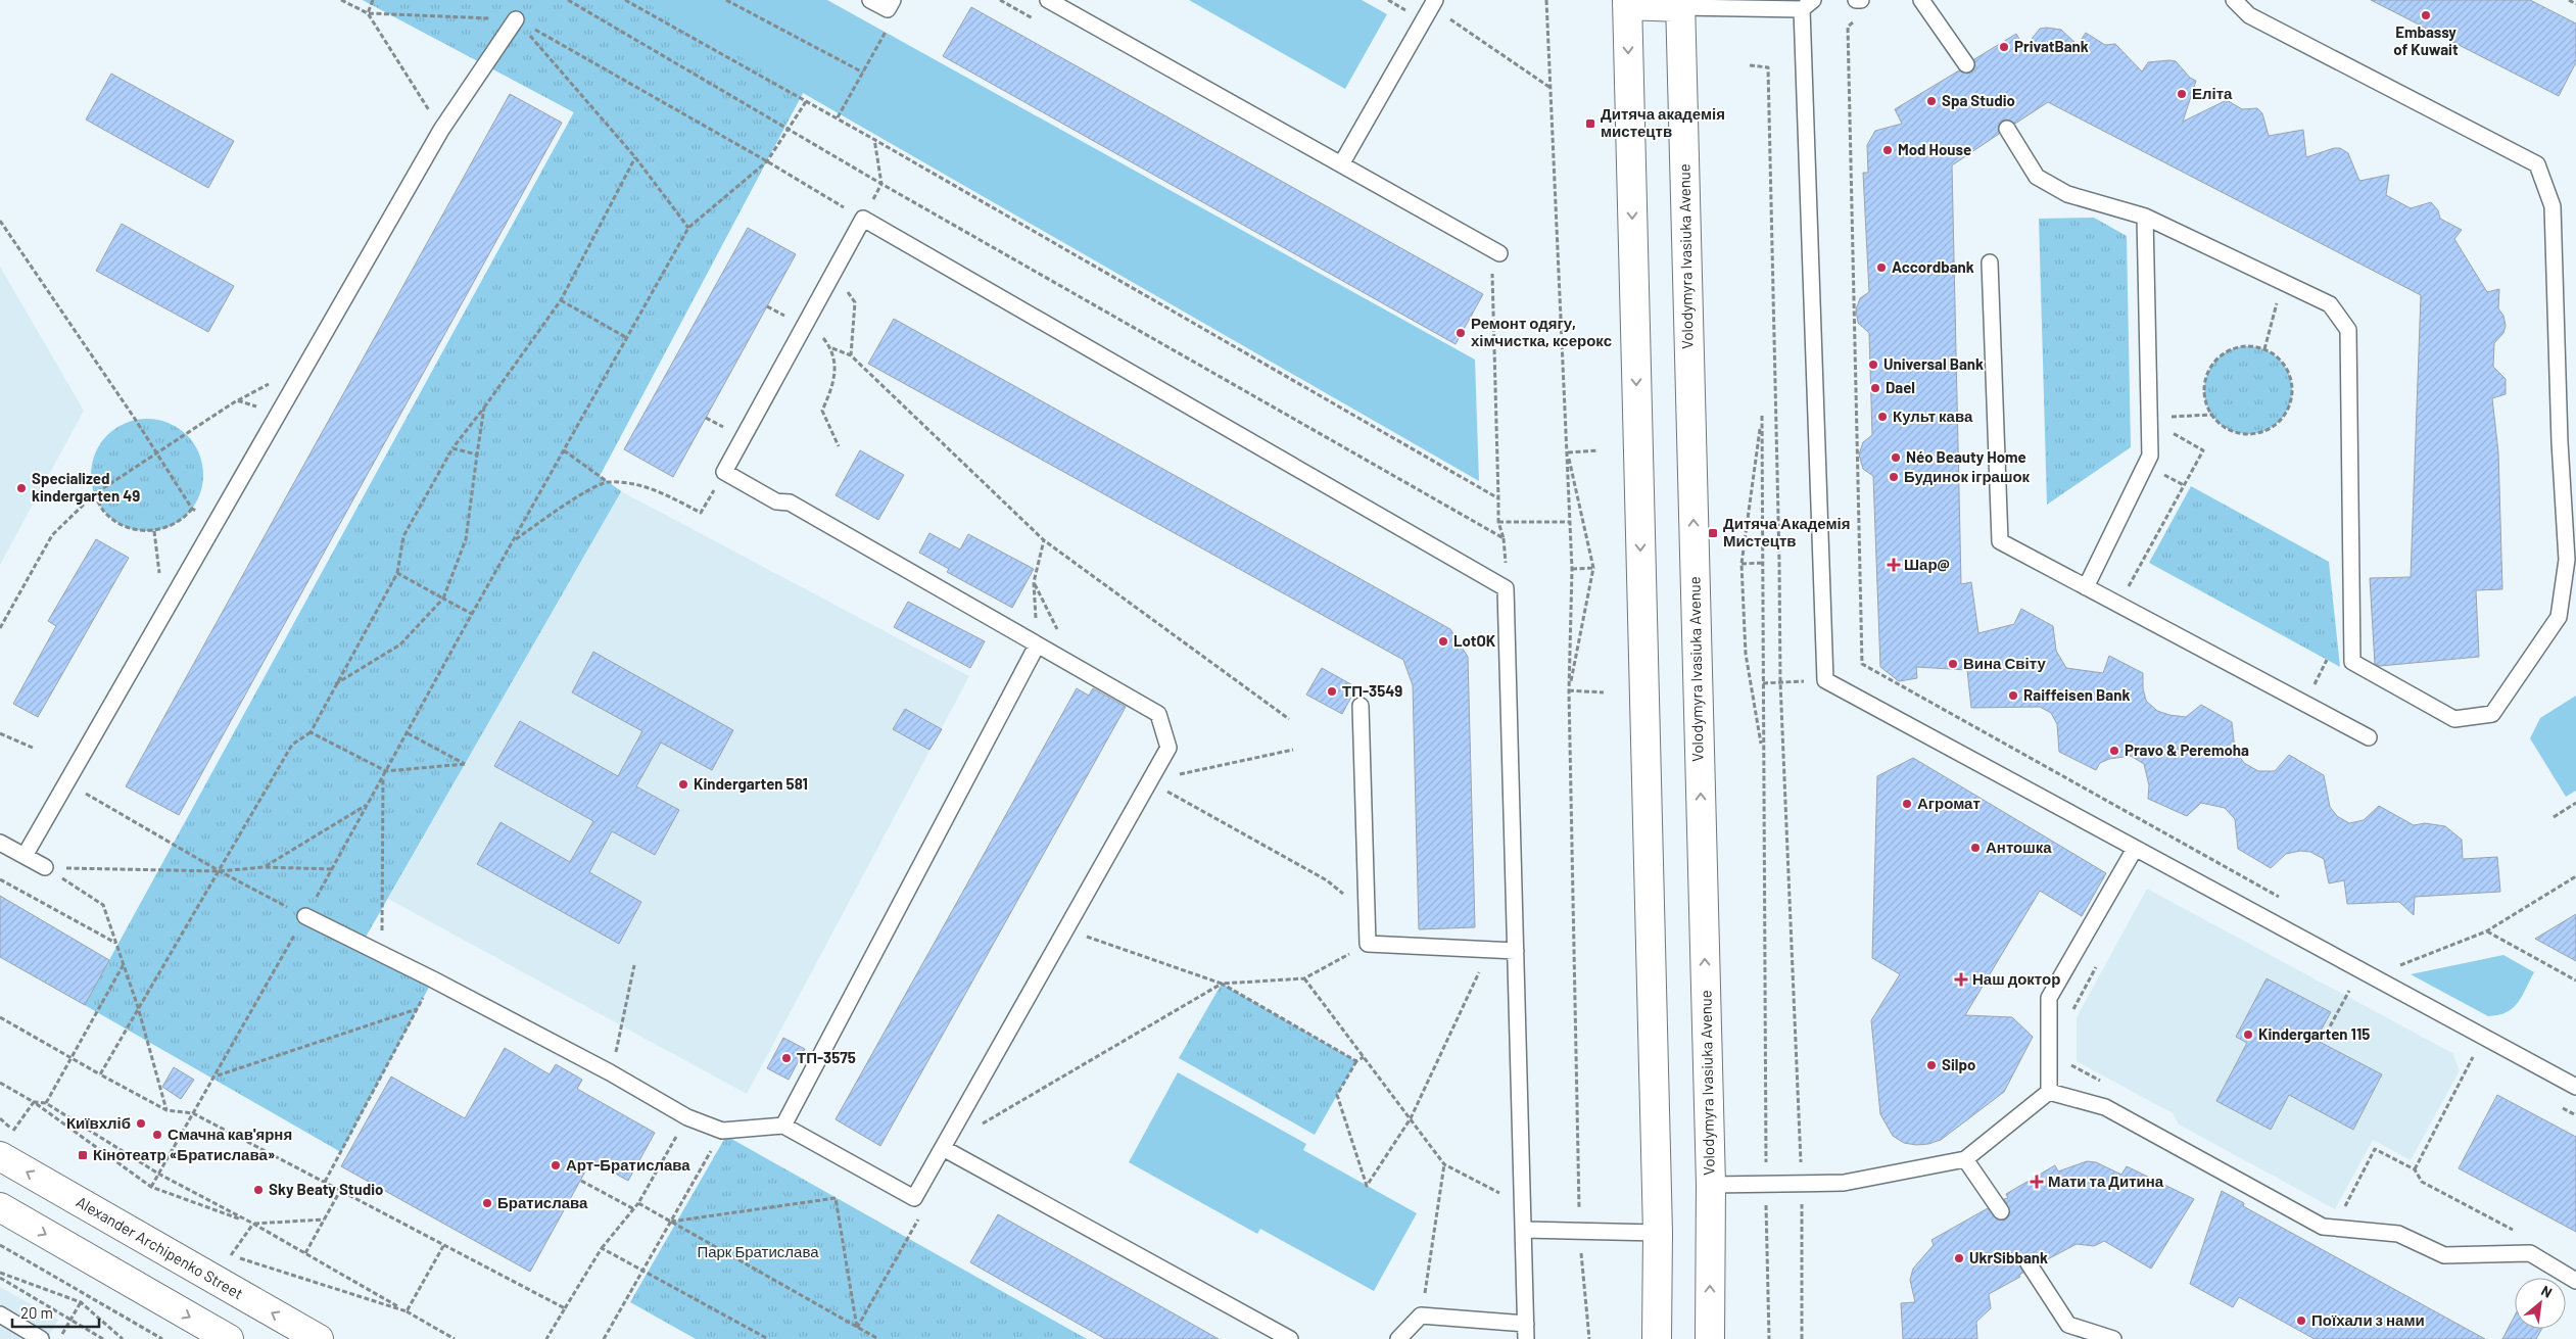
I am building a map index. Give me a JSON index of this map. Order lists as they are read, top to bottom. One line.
{"streets":{"main road":["Volodymyra Ivasiuka Avenue","Alexander Archipenko Street"]},"parks":["Парк Братислава"],"places":{"other":["Embassy of Kuwait","PrivatBank","Еліта","Spa Studio","Mod House","Accordbank","Ремонт одягу, хімчистка, ксерокс","Universal Bank","Dael","Культ кава","Néo Beauty Home","Будинок іграшок","Specialized kindergarten 49","LotOK","Вина Світу","ТП-3549","Raiffeisen Bank","Pravo & Peremoha","Kindergarten 581","Агромат","Антошка","Kindergarten 115","ТП-3575","Silpo","Київхліб","Смачна кав'ярня","Арт-Братислава","Sky Beaty Studio","Братислава","UkrSibbank","Поїхали з нами"],"transit":["Дитяча академія мистецтв","Дитяча Академія Мистецтв","Кінотеатр «Братислава»"],"health":["Шар@","Наш доктор","Мати та Дитина"]},"scale_bar":"20 m","north":"top right"}
